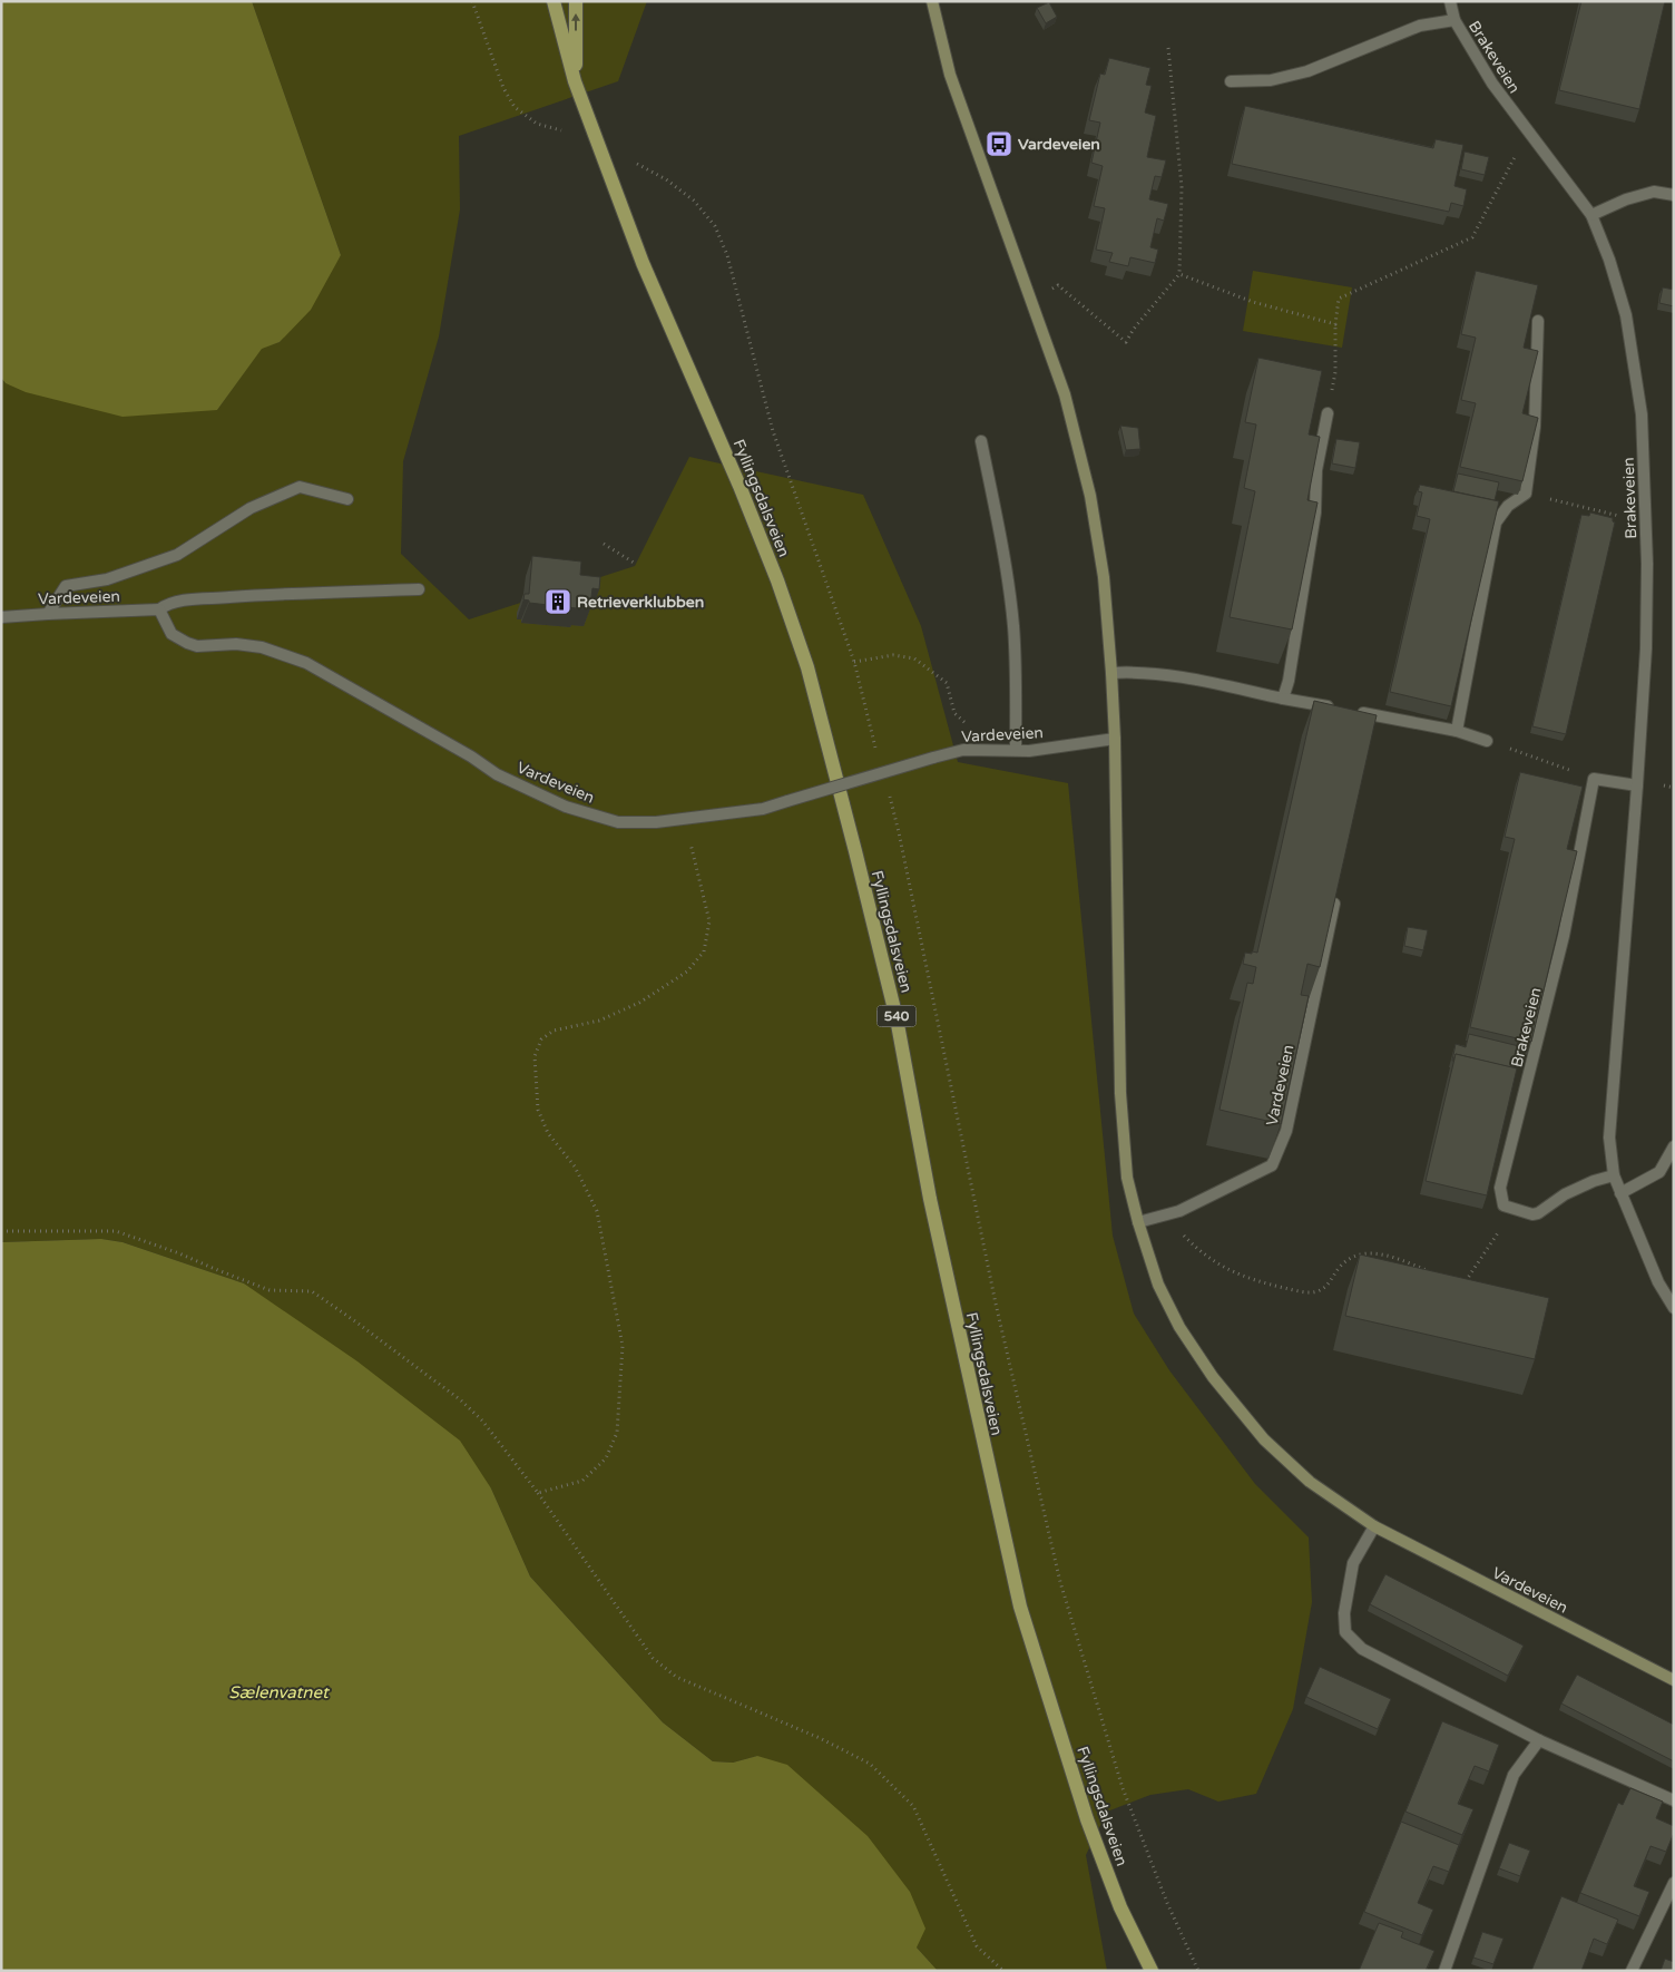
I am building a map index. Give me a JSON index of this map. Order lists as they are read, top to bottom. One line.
{"streets":{"main road":["Fyllingsdalsveien","Vardeveien","540"],"street":["Brakeveien"]},"water":["Sælenvatnet"],"places":{"bus stop":["Vardeveien"],"building":["Retrieverklubben"]}}
